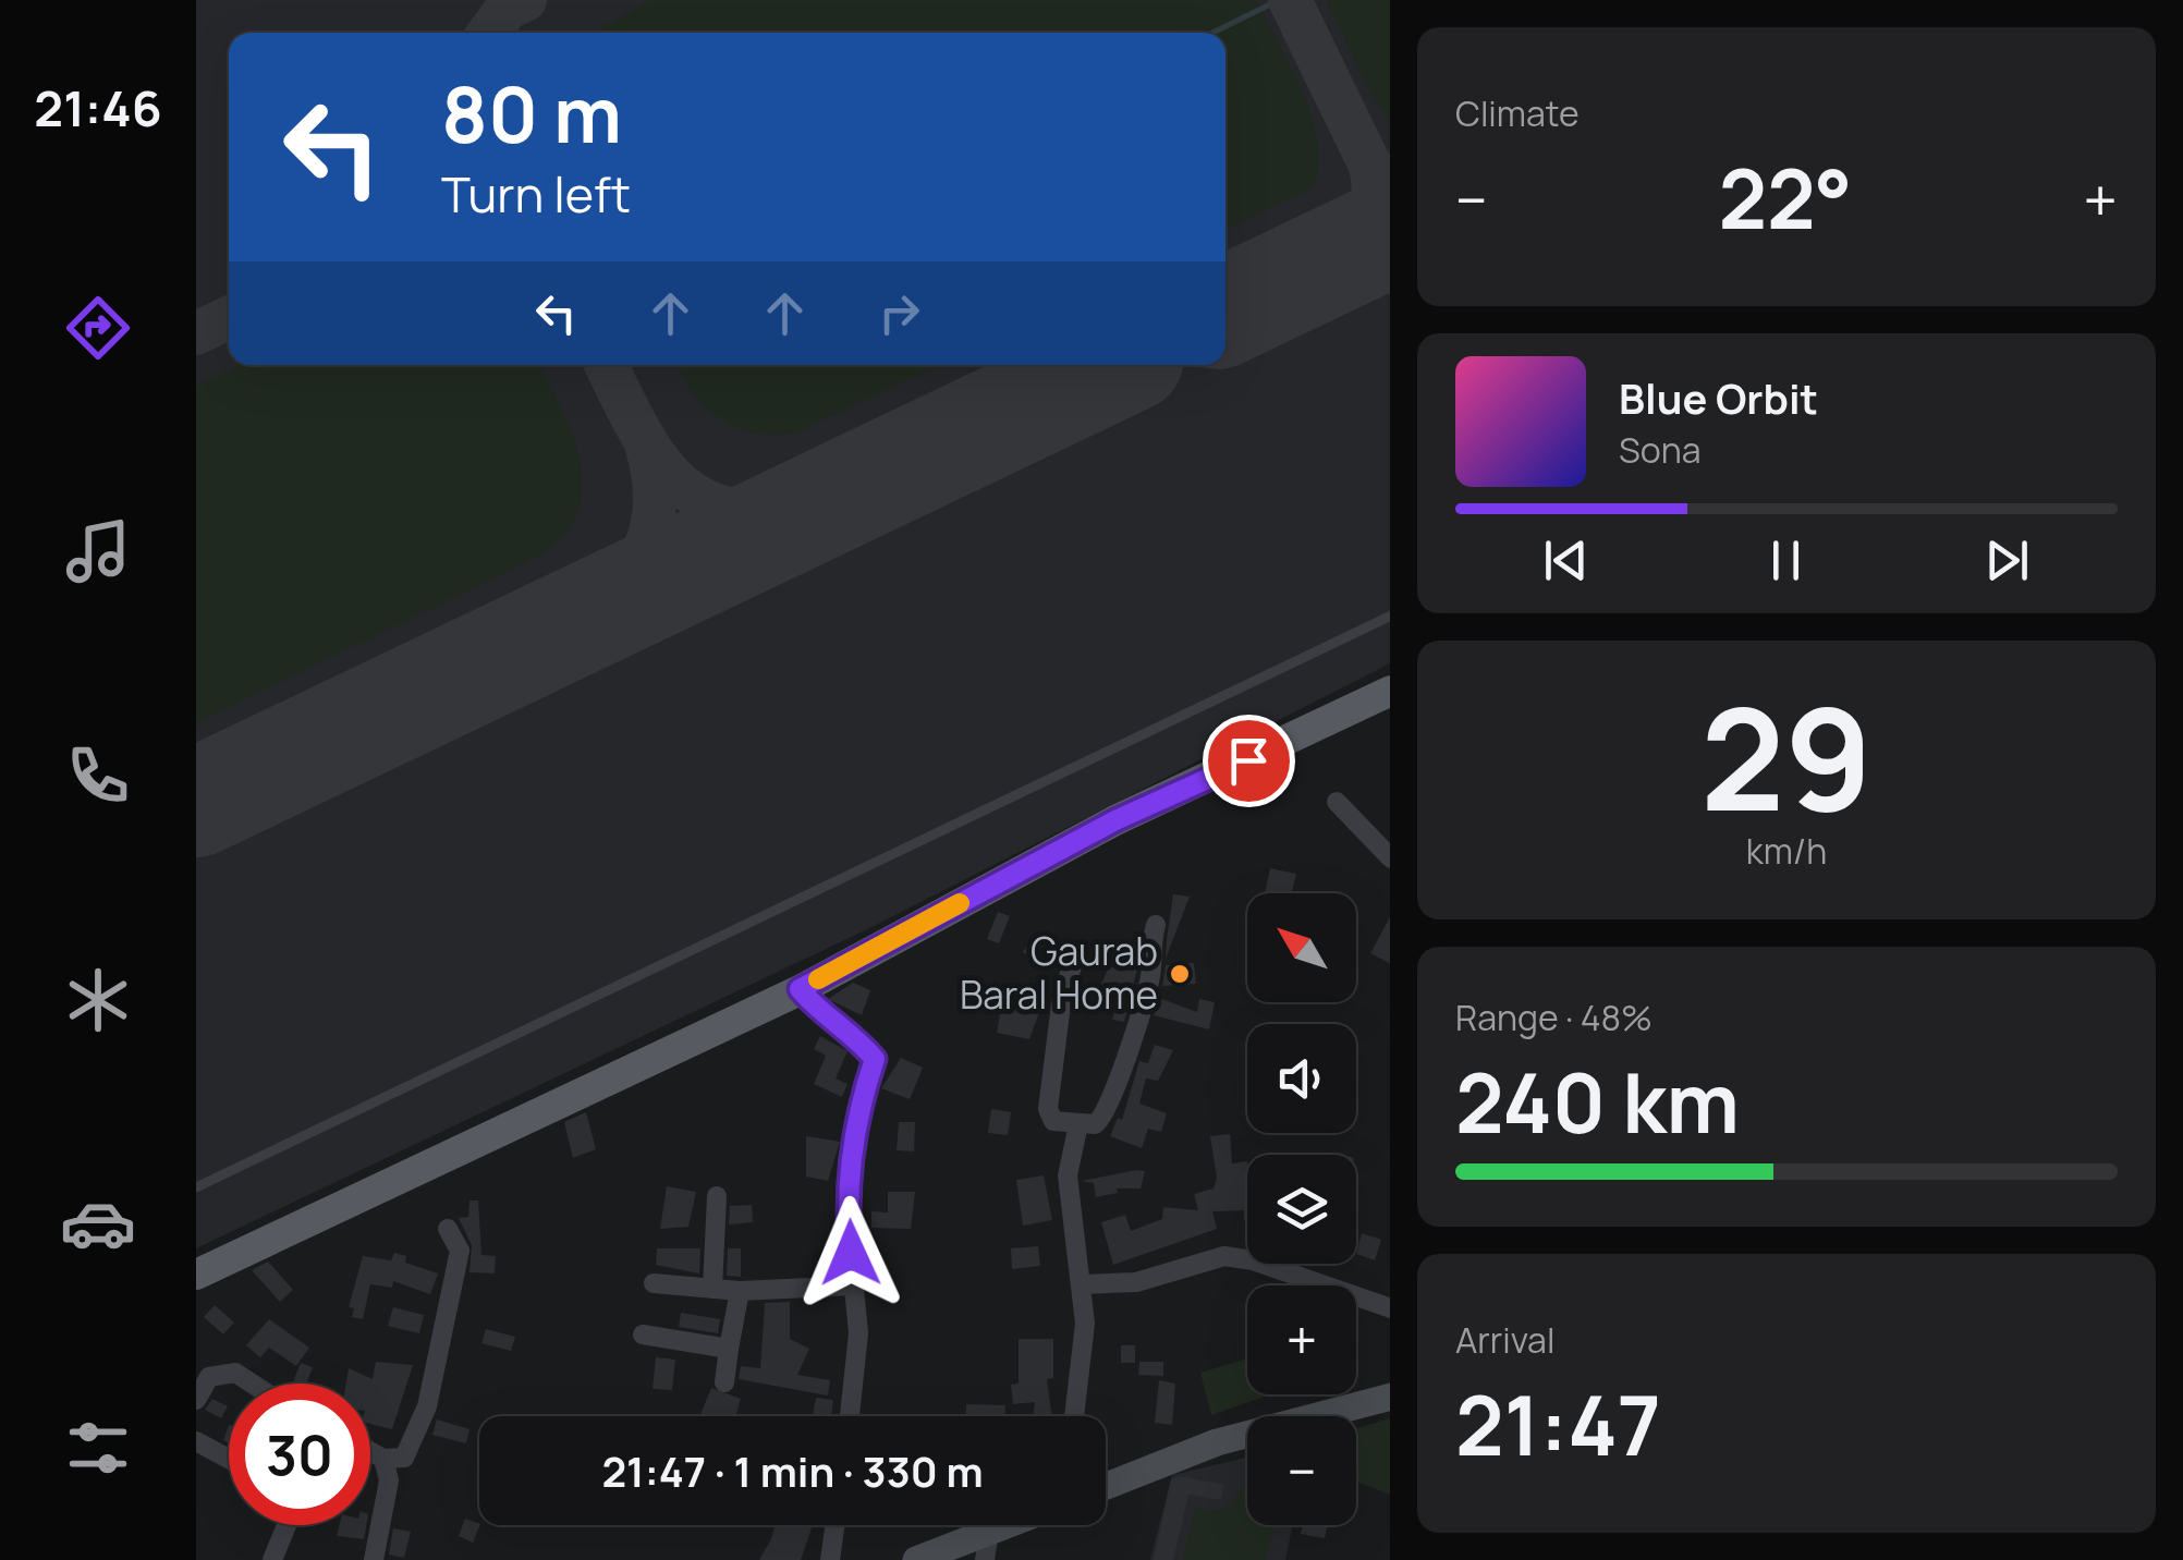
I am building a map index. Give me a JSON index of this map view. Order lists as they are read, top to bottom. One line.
{"places":["Gaurab Baral Home"],"north":"top left","page":{"tabs":"21:46","tile":["Climate",["29","km/h"],["Range · 48%","240 km"],["Arrival","21:47"]],"turn":["80 m","Turn left"],"heat":["−","22°","+"],"song":["Blue Orbit","Sona"],"map_buttons":["+","−"],"limit":"30","trip":"21:47 · 1 min · 330 m"}}
